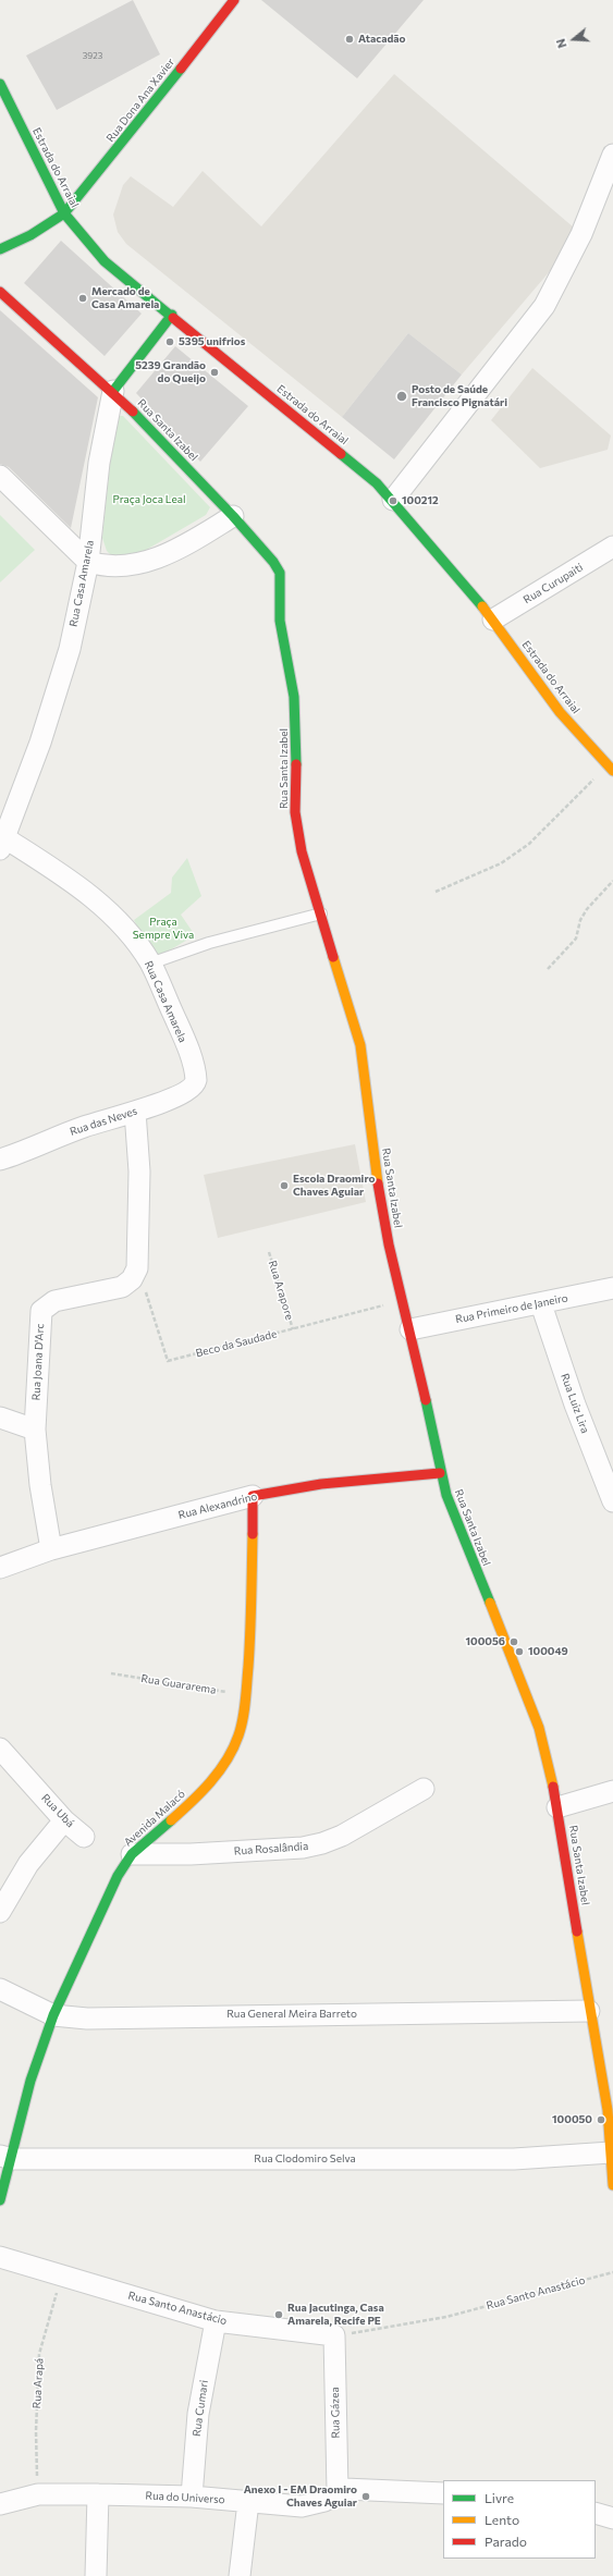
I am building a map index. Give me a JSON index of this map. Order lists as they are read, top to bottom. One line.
{"streets":{"street":["Rua Dona Ana Xavier","Estrada do Arraial","Rua Santa Izabel","Rua Casa Amarela","Rua Curupaiti","Rua das Neves","Rua Primeiro de Janeiro","Rua Joana D'Arc","Rua Luiz Lira","Rua Alexandrino","Rua Ubá","Avenida Malacó","Rua Rosalândia","Rua General Meira Barreto","Rua Clodomiro Selva","Rua Santo Anastácio","Rua Cumari","Rua Gázea","Rua do Universo"],"path":["Rua Arapore","Beco da Saudade","Rua Guararema","Rua Arapá"]},"crossings":[["Rua Dona Ana Xavier","Estrada do Arraial"],["Estrada do Arraial","Rua Casa Amarela"],["Estrada do Arraial","Rua Curupaiti"],["Rua Santa Izabel","Rua Casa Amarela"],["Rua Santa Izabel","Rua Primeiro de Janeiro"],["Rua Santa Izabel","Beco da Saudade"],["Rua Santa Izabel","Rua Alexandrino"],["Rua Santa Izabel","Rua General Meira Barreto"],["Rua Santa Izabel","Rua Clodomiro Selva"],["Rua Casa Amarela","Rua das Neves"],["Rua das Neves","Rua Joana D'Arc"],["Rua Arapore","Beco da Saudade"],["Rua Primeiro de Janeiro","Rua Luiz Lira"],["Beco da Saudade","Rua Joana D'Arc"],["Rua Joana D'Arc","Rua Alexandrino"],["Rua Alexandrino","Avenida Malacó"],["Rua Guararema","Avenida Malacó"],["Avenida Malacó","Rua Rosalândia"],["Avenida Malacó","Rua General Meira Barreto"],["Avenida Malacó","Rua Clodomiro Selva"],["Rua Santo Anastácio","Rua Arapá"],["Rua Santo Anastácio","Rua Cumari"],["Rua Santo Anastácio","Rua Gázea"],["Rua Arapá","Rua do Universo"],["Rua Cumari","Rua do Universo"],["Rua Gázea","Rua do Universo"]],"parks":["Praça Joca Leal","Praça Sempre Viva"],"places":["Atacadão","Mercado de Casa Amarela","5395 unifrios","5239 Grandão do Queijo","Posto de Saúde Francisco Pignatári","100212","Escola Draomiro Chaves Aguiar","100056","100049","100050","Rua Jacutinga, Casa Amarela, Recife PE","Anexo I - EM Draomiro Chaves Aguiar"],"house_numbers":["3923"],"legend":["Livre","Lento","Parado"],"north":"left"}
